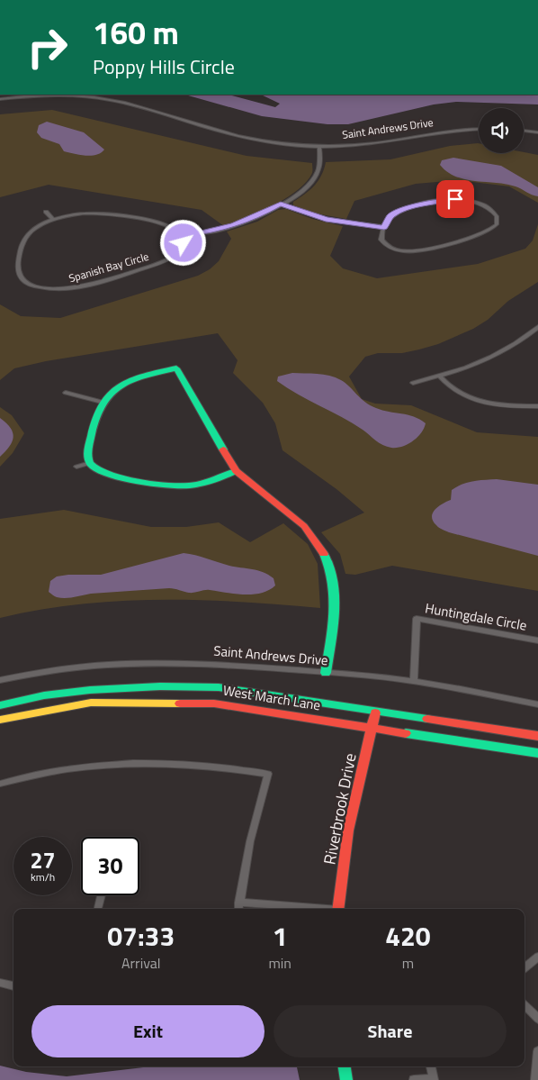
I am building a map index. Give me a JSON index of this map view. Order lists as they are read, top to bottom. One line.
{"streets":{"street":["Saint Andrews Drive","Spanish Bay Circle","Huntingdale Circle","West March Lane","Riverbrook Drive"]},"crossings":[["Saint Andrews Drive","Huntingdale Circle"],["West March Lane","Riverbrook Drive"]],"page":{"turn":["160 m","Poppy Hills Circle"],"speed":"27 km/h","limit":"30","eta":["07:33","Arrival","1","min","420","m"],"buttons":["Exit","Share"]}}
